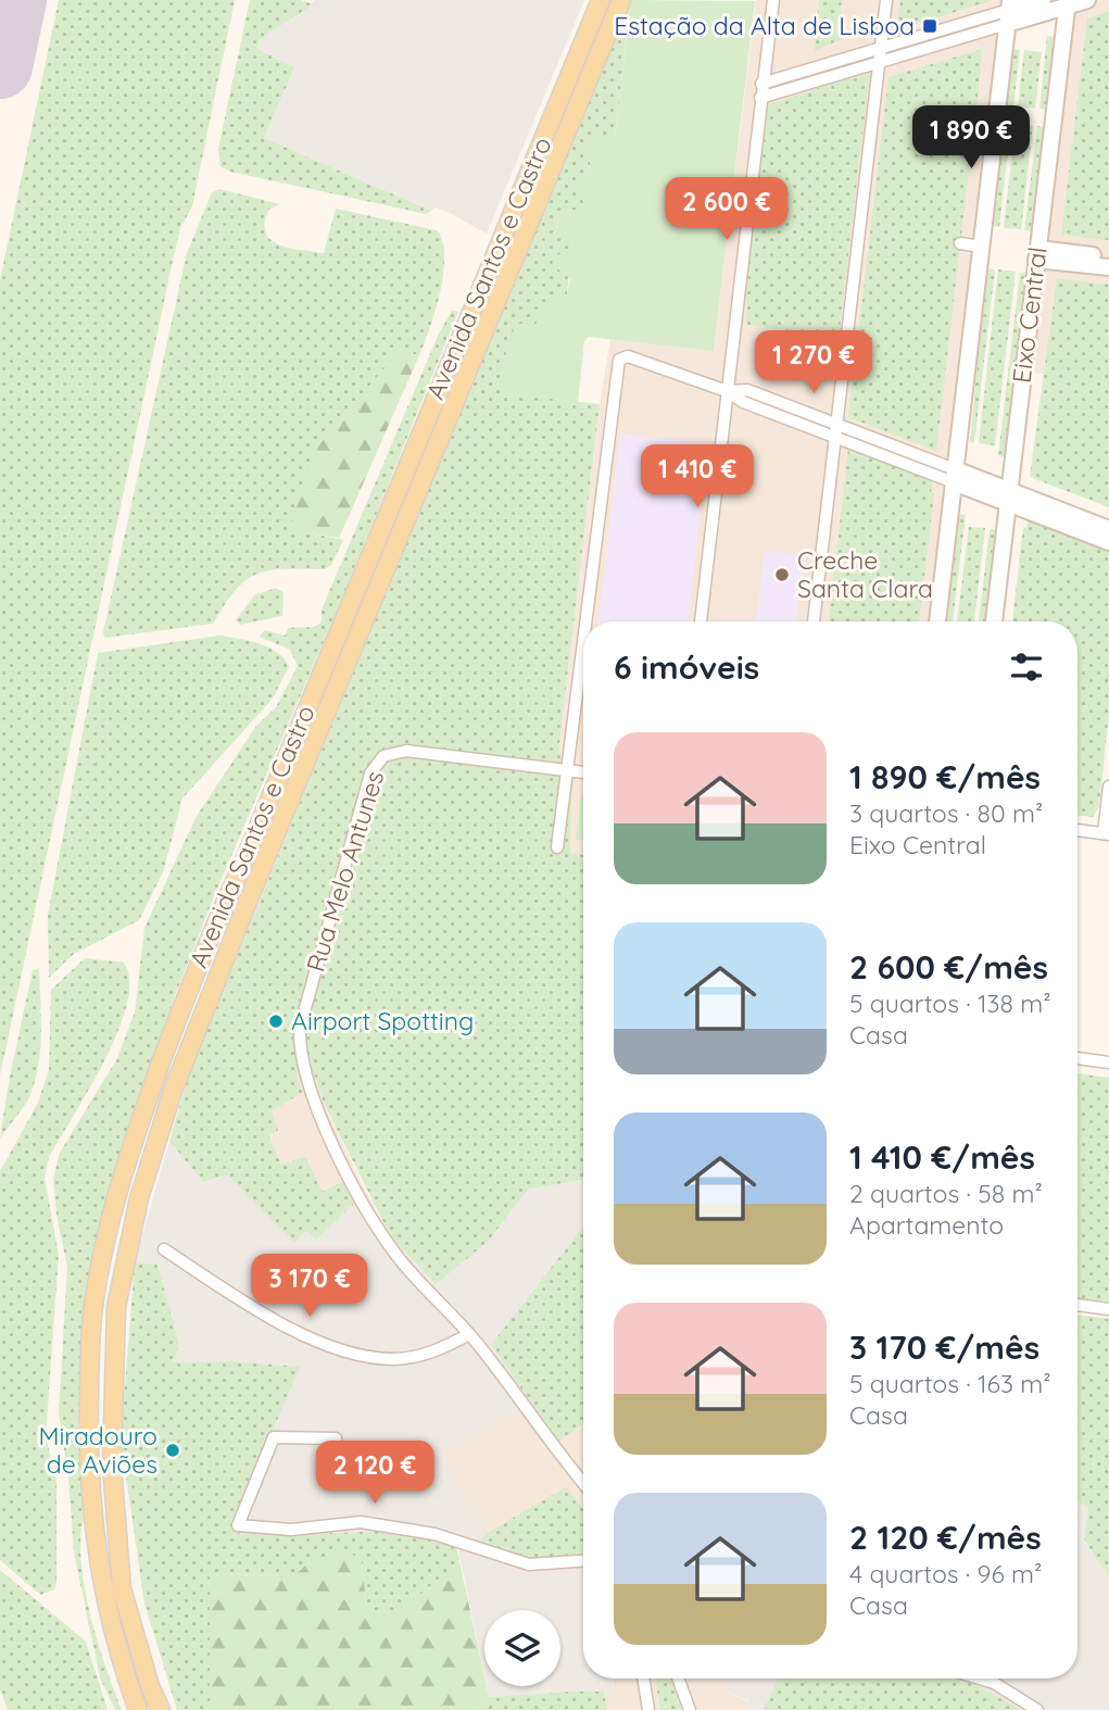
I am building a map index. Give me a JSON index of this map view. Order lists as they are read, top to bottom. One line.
{"streets":{"main road":["Avenida Santos e Castro","Eixo Central"],"street":["Rua Melo Antunes"]},"places":{"transit":["Estação da Alta de Lisboa"],"other":["Creche Santa Clara","Airport Spotting","Miradouro de Aviões"]},"page":{"price":["1 890 €","2 600 €","1 270 €","1 410 €","3 170 €","2 120 €"],"heading":"6 imóveis","list":[{"name":"1 890 €/mês","note":"3 quartos · 80 m² · Eixo Central"},{"name":"2 600 €/mês","note":"5 quartos · 138 m² · Casa"},{"name":"1 410 €/mês","note":"2 quartos · 58 m² · Apartamento"},{"name":"3 170 €/mês","note":"5 quartos · 163 m² · Casa"},{"name":"2 120 €/mês","note":"4 quartos · 96 m² · Casa"}]}}
